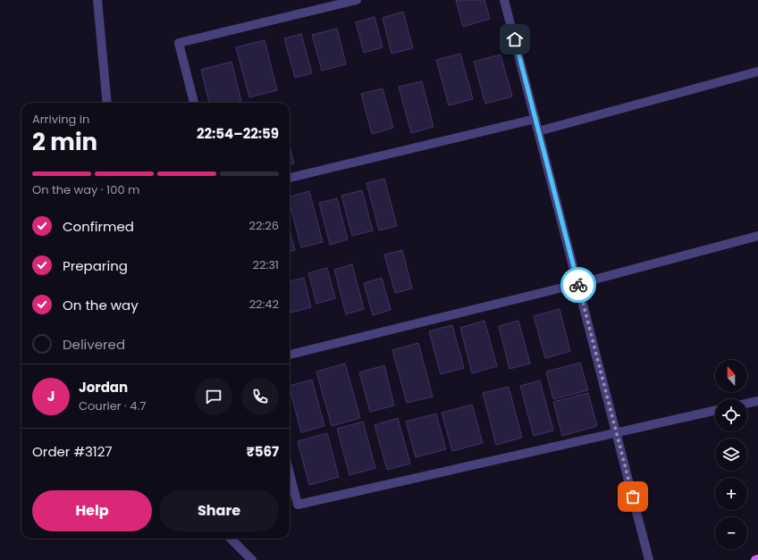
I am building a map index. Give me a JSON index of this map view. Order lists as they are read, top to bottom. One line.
{"north":"top","page":{"heading":["2 min","Arriving in","22:54–22:59"],"panel":["Jordan","Courier · 4.7","Order #3127","₹567"],"bar":"On the way · 100 m","list":[["Confirmed","22:26"],["Preparing","22:31"],["On the way","22:42"],"Delivered"],"map_buttons":["+","−"],"round":"J","buttons":["Help","Share"]}}
